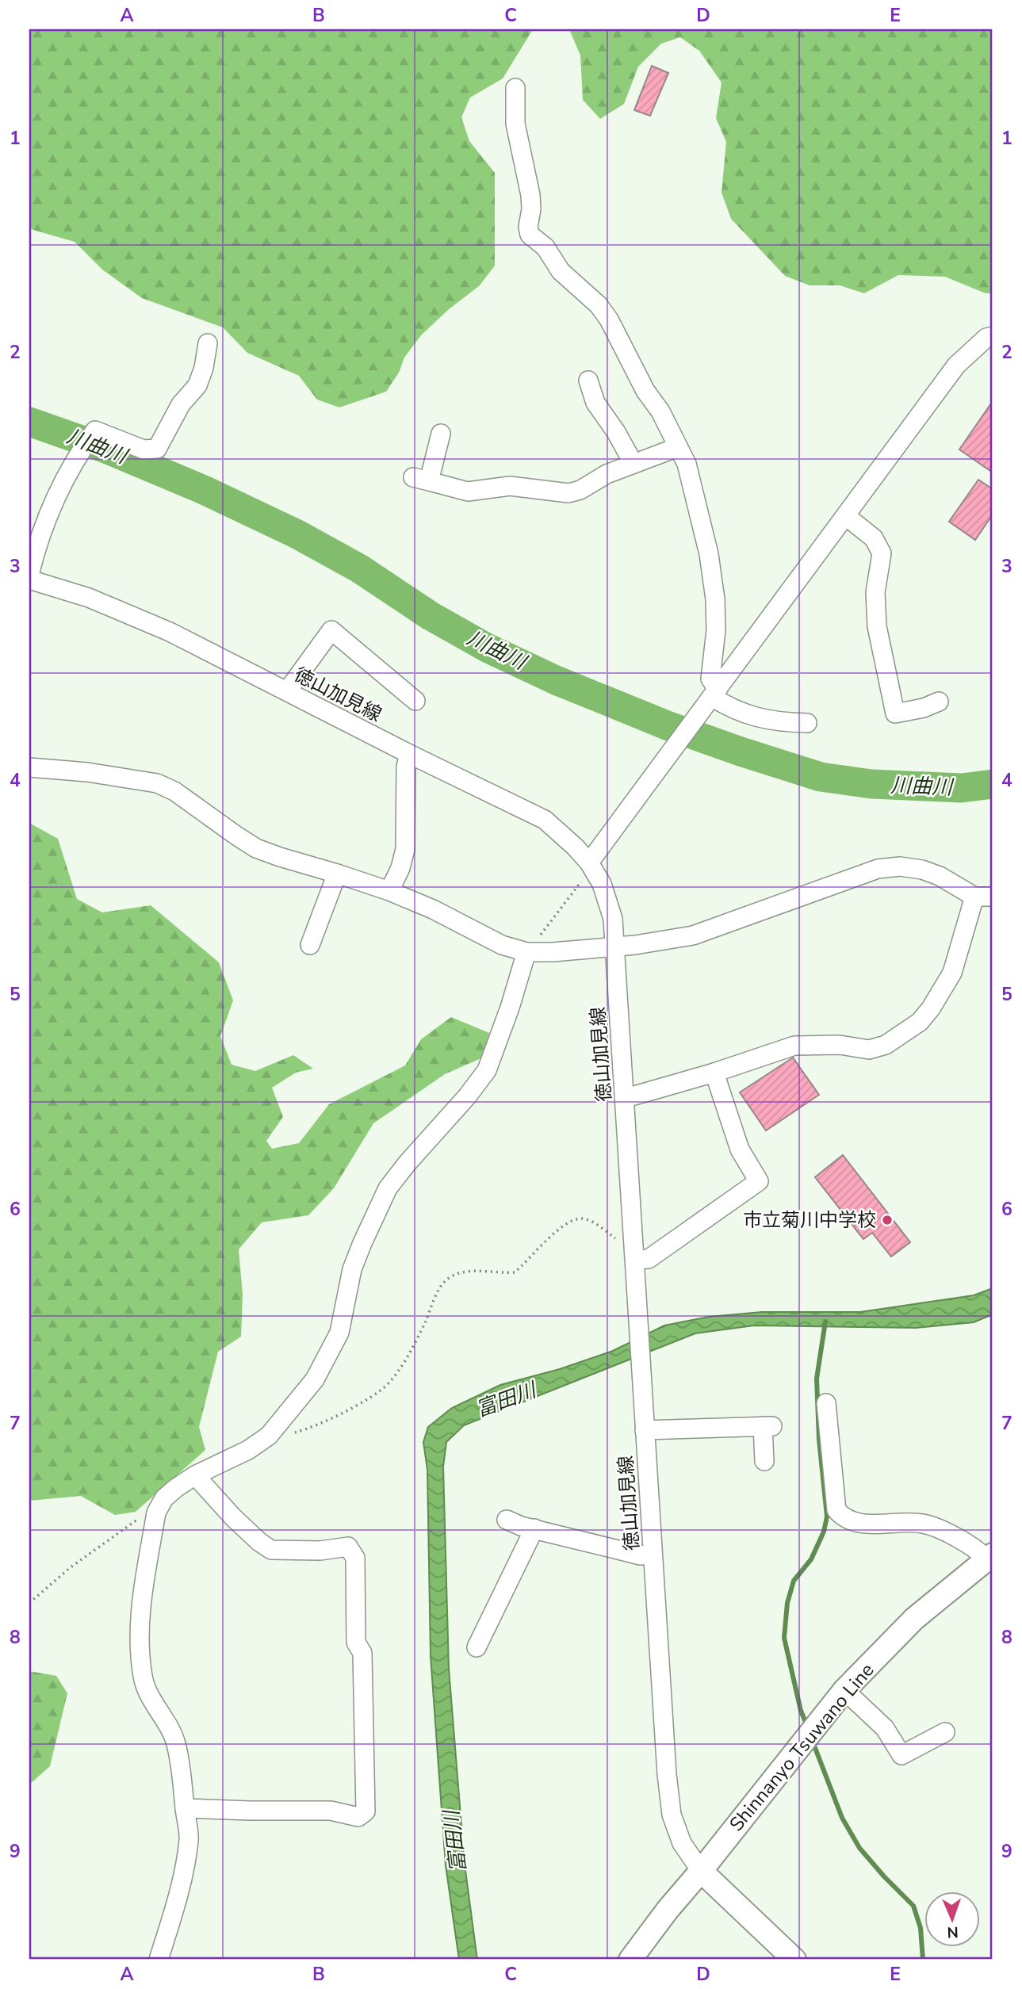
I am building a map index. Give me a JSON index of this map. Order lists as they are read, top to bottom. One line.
{"streets":{"main road":["Shinnanyo Tsuwano Line"],"street":["徳山加見線"]},"crossings":[["徳山加見線","Shinnanyo Tsuwano Line"]],"water":["川曲川","富田川"],"places":["市立菊川中学校"],"north":"bottom","grid":{"columns":["A","B","C","D","E"],"rows":["1","2","3","4","5","6","7","8","9"]}}
